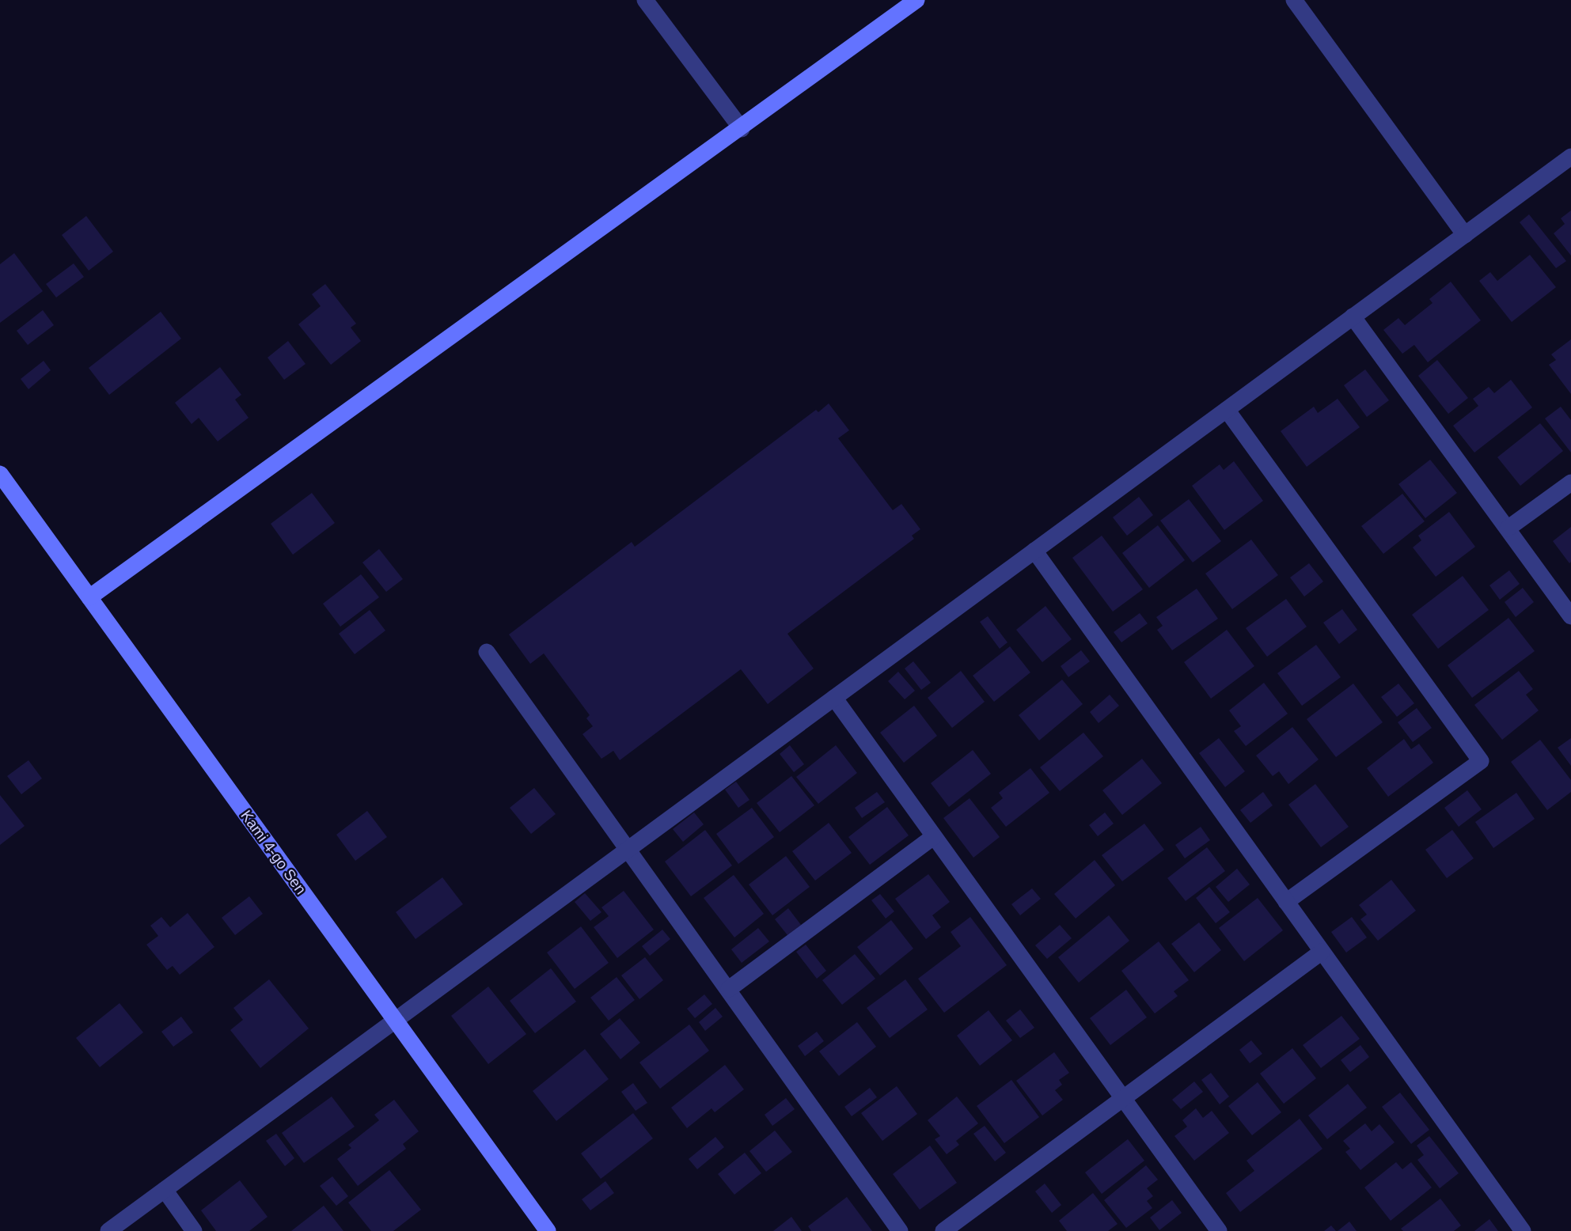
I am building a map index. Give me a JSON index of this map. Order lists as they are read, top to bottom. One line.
{"streets":{"street":["Kami 4-go Sen"]}}
